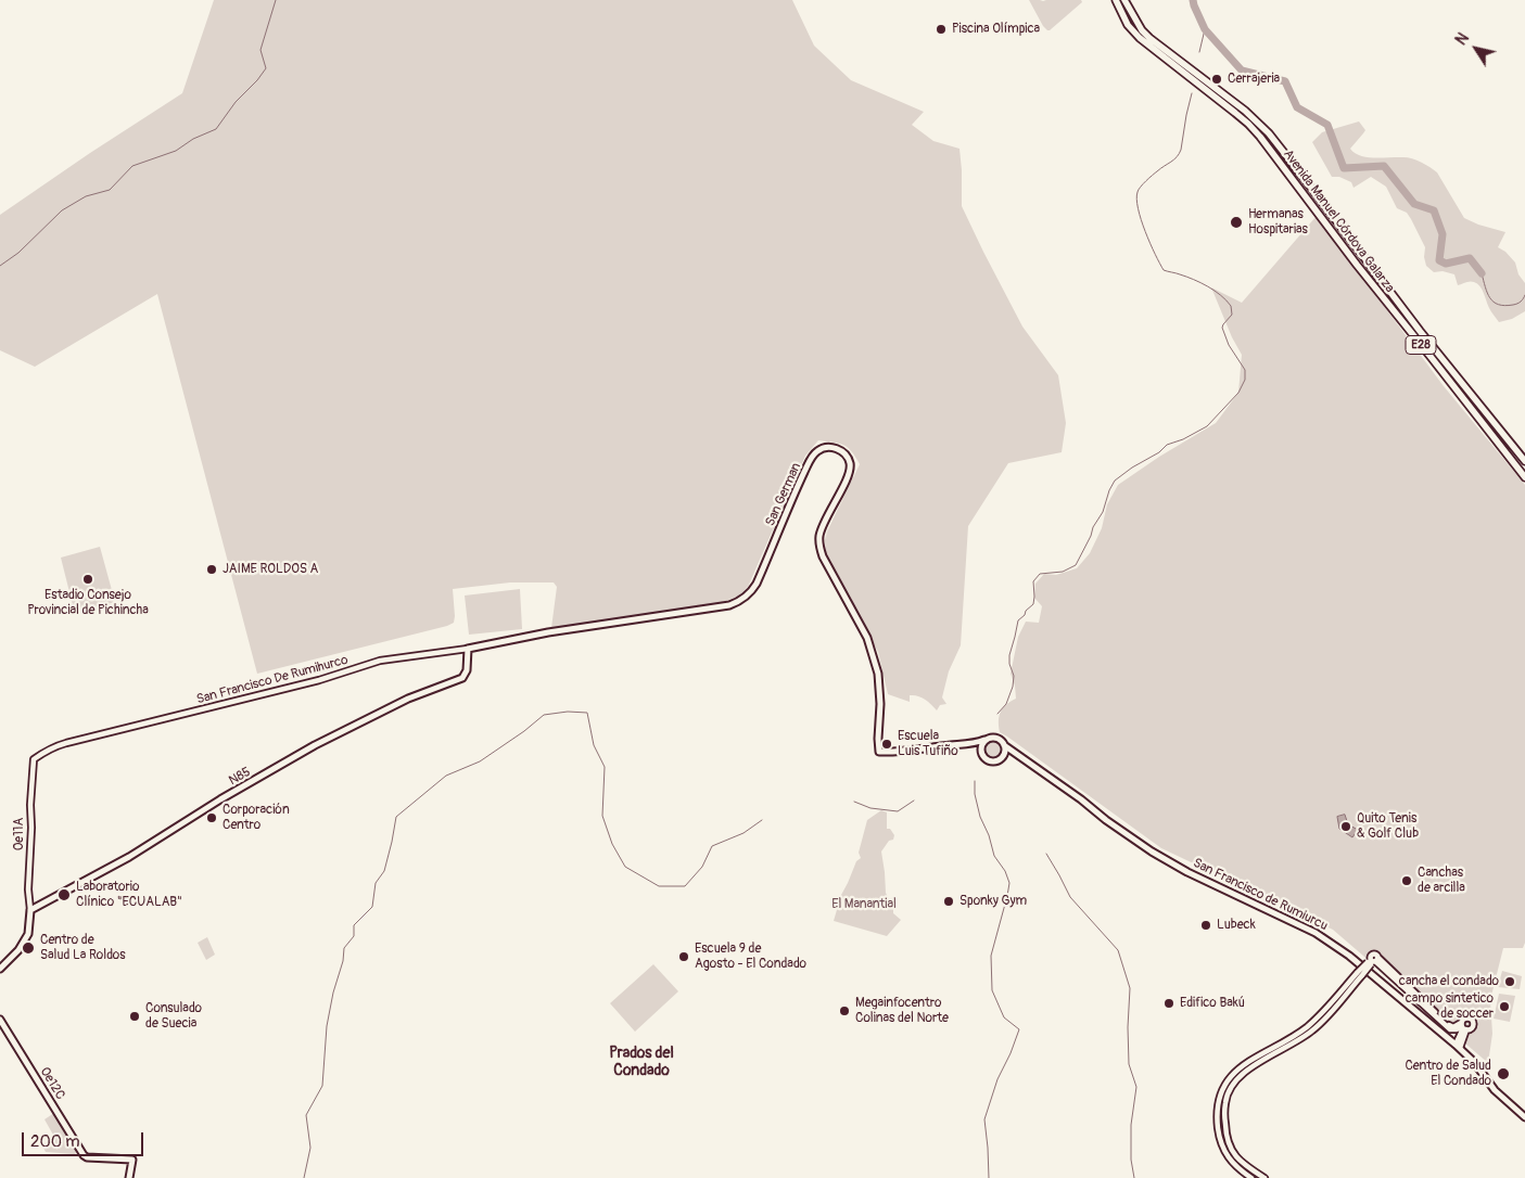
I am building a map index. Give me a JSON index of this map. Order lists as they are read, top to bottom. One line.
{"streets":{"main road":["Avenida Manuel Córdova Galarza","E28","San German","San Francisco De Rumihurco","N85","San Francisco de Rumiurcu","Oe12C"],"street":["Oe11A"]},"crossings":[["San German","San Francisco De Rumihurco"],["San Francisco De Rumihurco","N85"],["San Francisco De Rumihurco","Oe11A"],["N85","Oe11A"]],"districts":["Prados del Condado"],"parks":["El Manantial"],"places":["Piscina Olímpica","Cerrajeria","Hermanas Hospitarias","JAIME ROLDOS A","Estadio Consejo Provincial de Pichincha","Escuela Luis Tufiño","Corporación Centro","Quito Tenis & Golf Club","Canchas de arcilla","Laboratorio Clínico \"ECUALAB\"","Sponky Gym","Lubeck","Centro de Salud La Roldos","Escuela 9 de Agosto - El Condado","cancha el condado","Edifico Bakú","campo sintetico de soccer","Megainfocentro Colinas del Norte","Consulado de Suecia","Centro de Salud El Condado"],"scale_bar":"200 m","north":"top left"}
